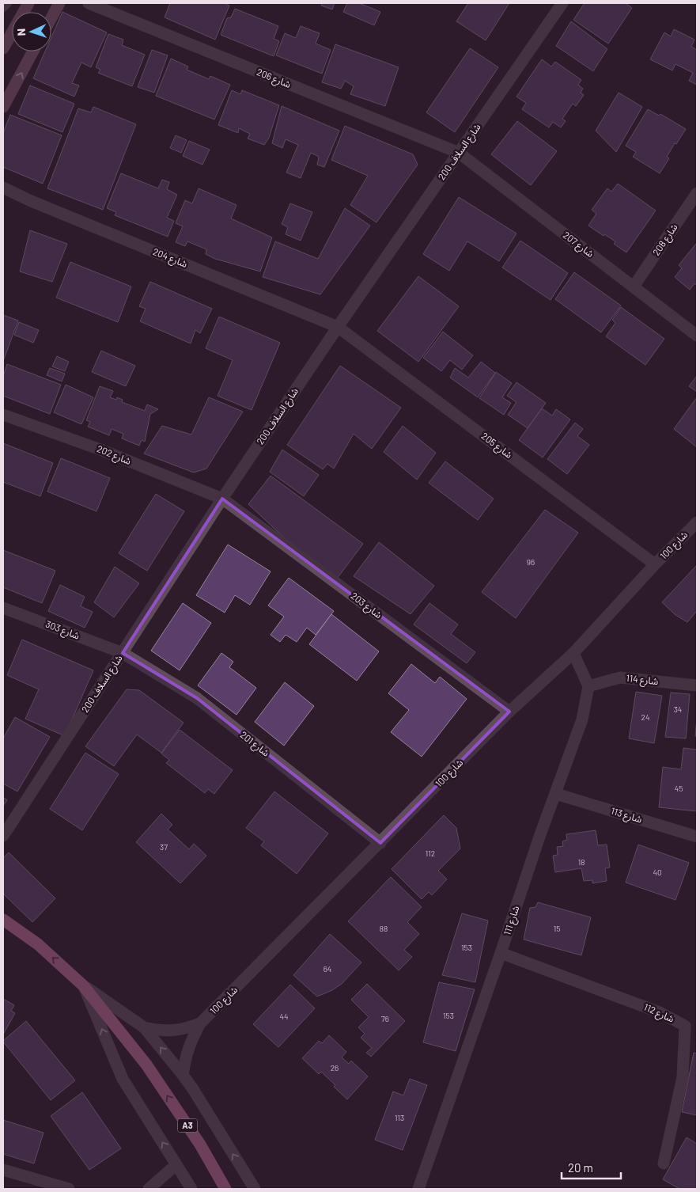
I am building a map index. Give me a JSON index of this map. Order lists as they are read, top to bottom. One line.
{"streets":{"highway":["A3"],"street":["شارع 206","200 شارع السلاف","شارع 208","شارع 207","شارع 204","شارع 205","شارع 202","شارع 100","شارع 203","شارع 303","شارع 114","شارع 201","شارع 113","شارع 111","شارع 112"]},"crossings":[["شارع 206","200 شارع السلاف"],["شارع 206","شارع 207"],["200 شارع السلاف","شارع 207"],["200 شارع السلاف","شارع 204"],["200 شارع السلاف","شارع 205"],["200 شارع السلاف","شارع 202"],["200 شارع السلاف","شارع 203"],["200 شارع السلاف","شارع 303"],["200 شارع السلاف","شارع 201"],["شارع 208","شارع 207"],["شارع 204","شارع 205"],["شارع 205","شارع 100"],["شارع 202","شارع 203"],["شارع 100","شارع 203"],["شارع 100","شارع 201"],["شارع 303","شارع 201"],["شارع 114","شارع 111"],["شارع 113","شارع 111"],["شارع 111","شارع 112"]],"house_numbers":["96","34","24","45","37","112","18","40","88","15","153","64","153","44","76","26","113"],"scale_bar":"20 m","north":"left"}
